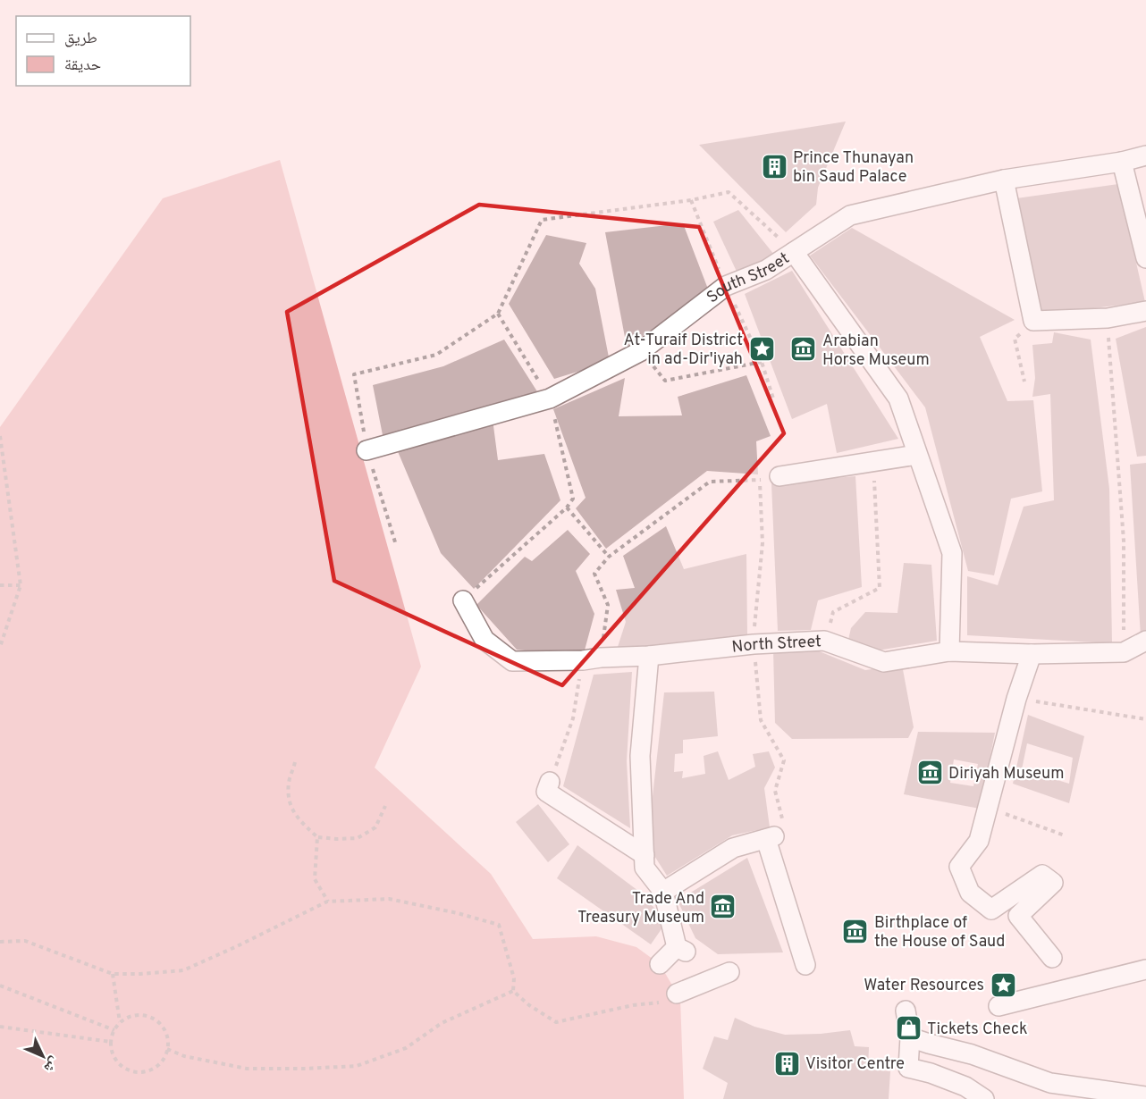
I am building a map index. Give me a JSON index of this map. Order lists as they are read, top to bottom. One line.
{"streets":{"street":["South Street","North Street"]},"places":{"building":["Prince Thunayan bin Saud Palace","Visitor Centre"],"place":["At-Turaif District in ad-Dir'iyah","Water Resources"],"museum":["Arabian Horse Museum","Diriyah Museum","Trade And Treasury Museum","Birthplace of the House of Saud"],"shop":["Tickets Check"]},"legend":["طريق","حديقة"],"north":"bottom right"}
